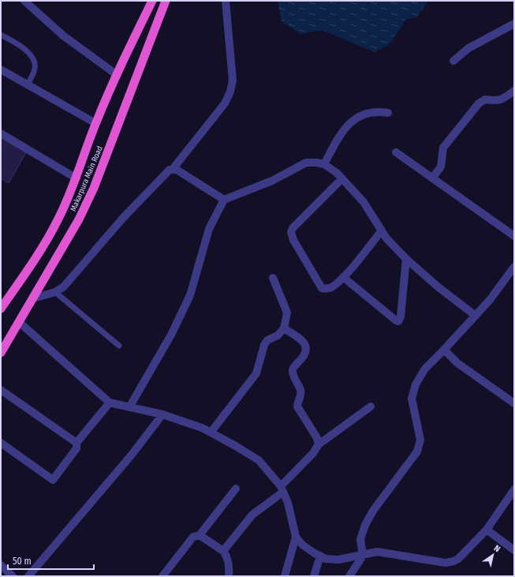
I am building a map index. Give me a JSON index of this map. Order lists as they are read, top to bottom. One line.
{"streets":{"highway":["Makarpura Main Road"]},"scale_bar":"50 m","north":"top right"}
